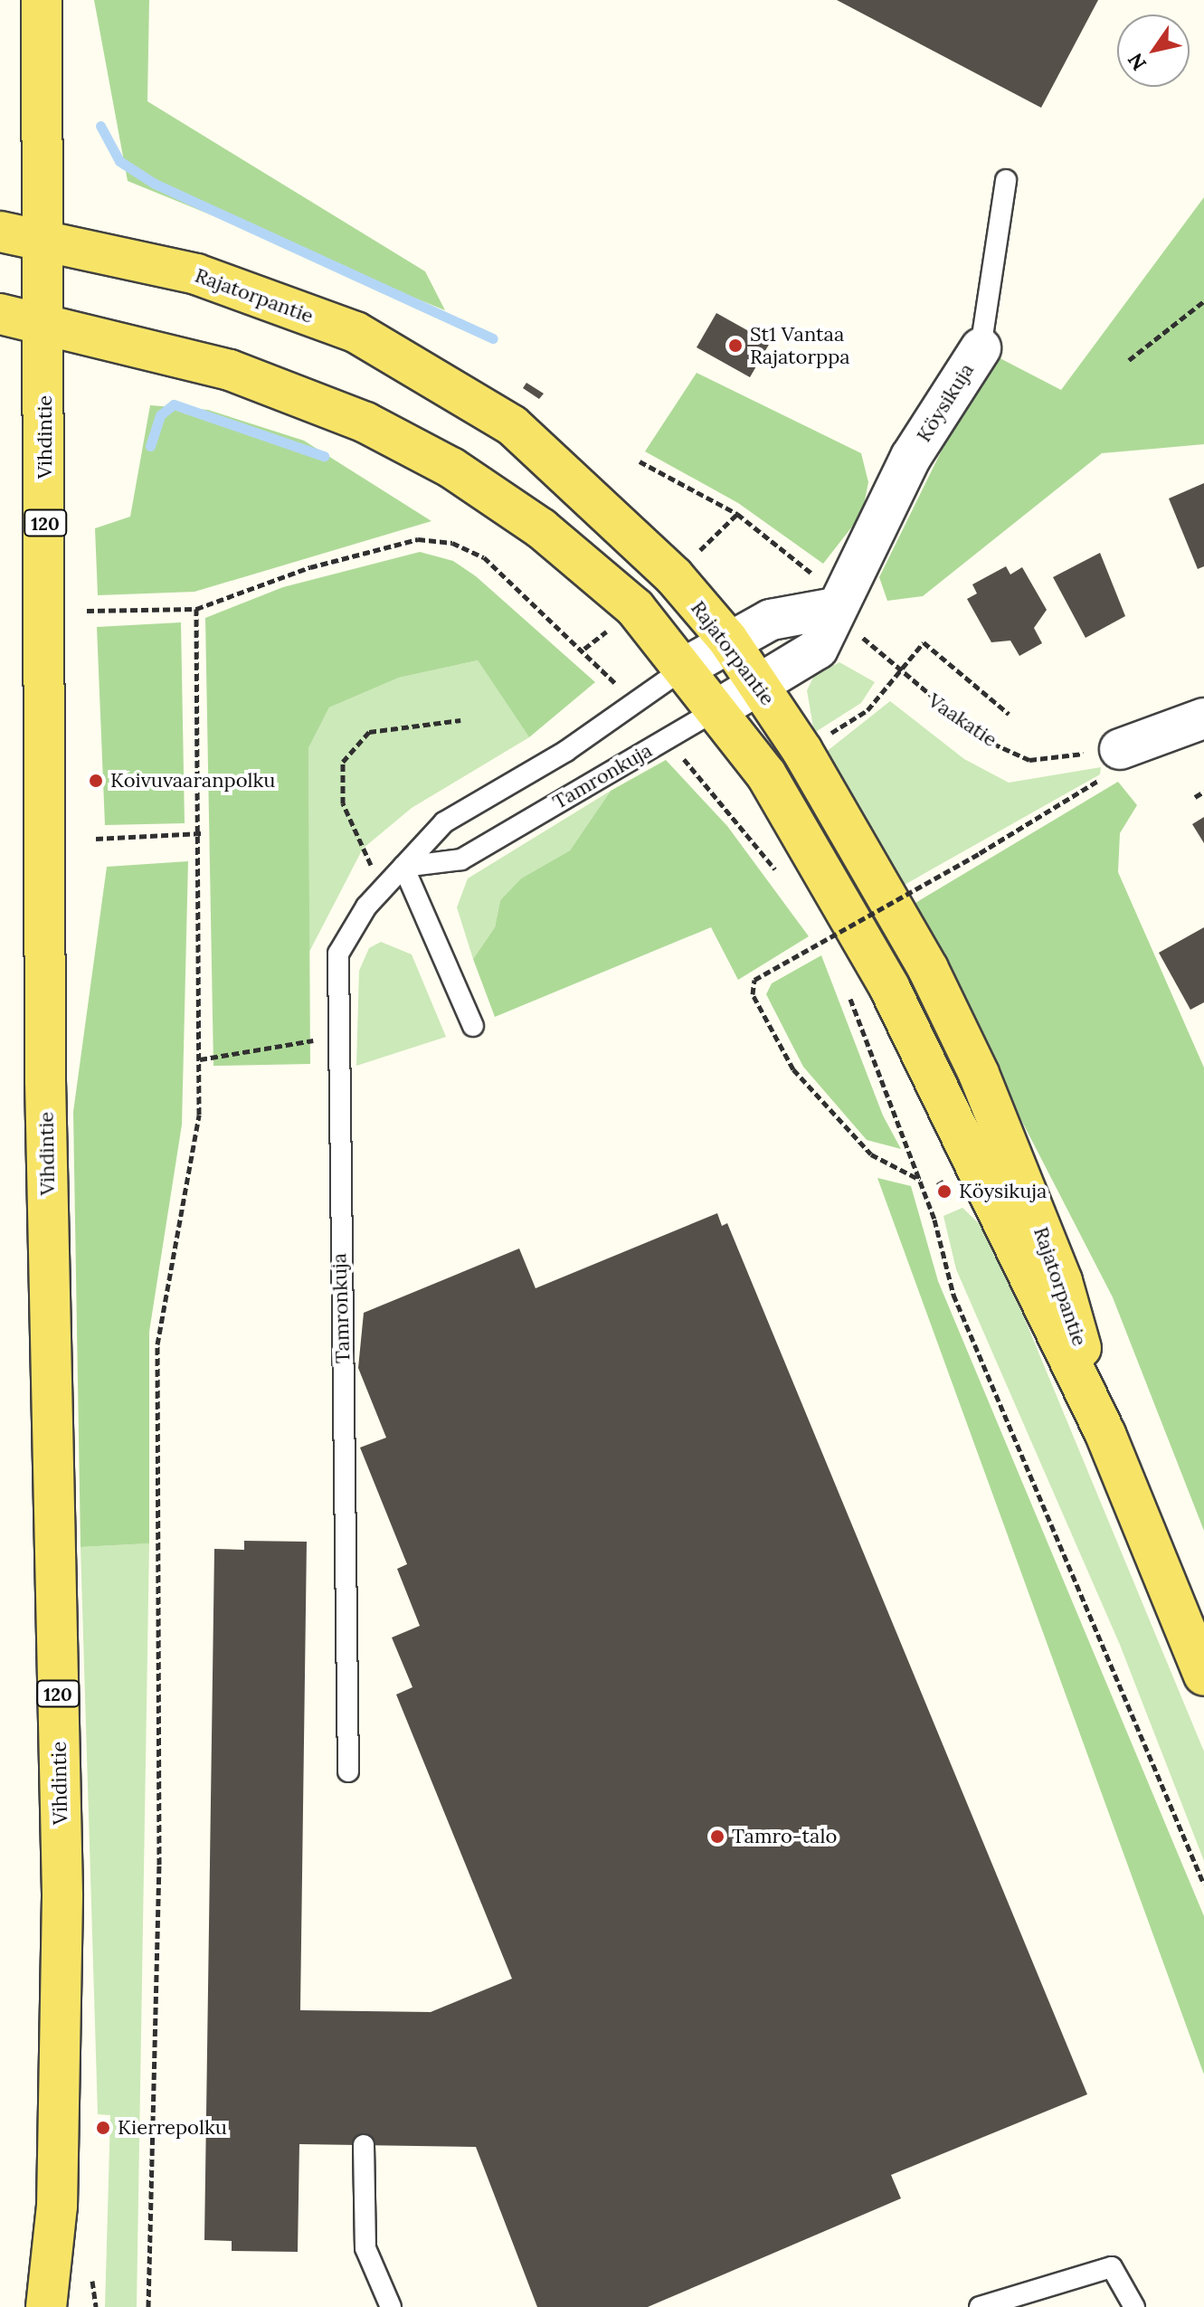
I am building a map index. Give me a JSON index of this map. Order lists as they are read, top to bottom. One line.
{"streets":{"main road":["Rajatorpantie","Vihdintie","120"],"street":["Köysikuja"],"lane":["Tamronkuja"],"path":["Vaakatie"]},"crossings":[["Rajatorpantie","Köysikuja"],["Rajatorpantie","Vihdintie"],["Rajatorpantie","Tamronkuja"],["Köysikuja","Vaakatie"],["Köysikuja","Tamronkuja"]],"places":["St1 Vantaa Rajatorppa","Koivuvaaranpolku","Köysikuja","Tamro-talo","Kierrepolku"],"north":"bottom left"}
